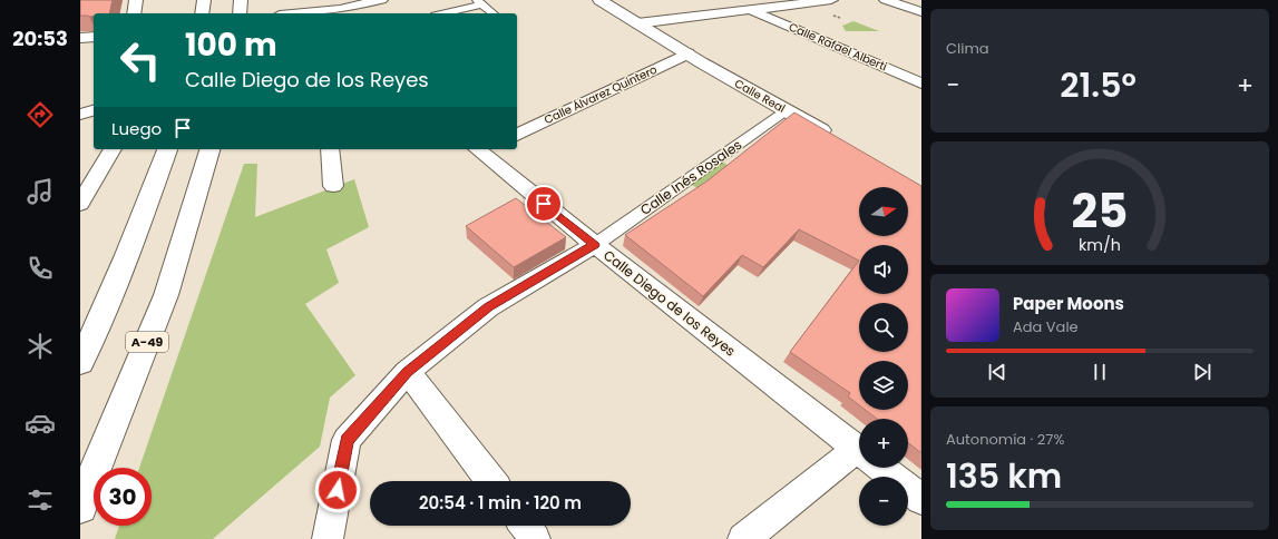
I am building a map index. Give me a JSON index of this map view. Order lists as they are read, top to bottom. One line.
{"streets":{"main road":["Calle Real","A-49"],"street":["Calle Rafael Alberti","Calle Álvarez Quintero","Calle Inés Rosales","Calle Diego de los Reyes"]},"crossings":[["Calle Álvarez Quintero","Calle Real"],["Calle Real","Calle Inés Rosales"],["Calle Inés Rosales","Calle Diego de los Reyes"]],"north":"right","page":{"tabs":"20:53","tile":["Clima",["Autonomía · 27%","135 km"]],"turn":["100 m","Calle Diego de los Reyes"],"heat":["−","21.5°","+"],"then":"Luego","map_buttons":["+","−"],"song":["Paper Moons","Ada Vale"],"limit":"30","trip":"20:54 · 1 min · 120 m","gauge":["25","km/h"]}}
